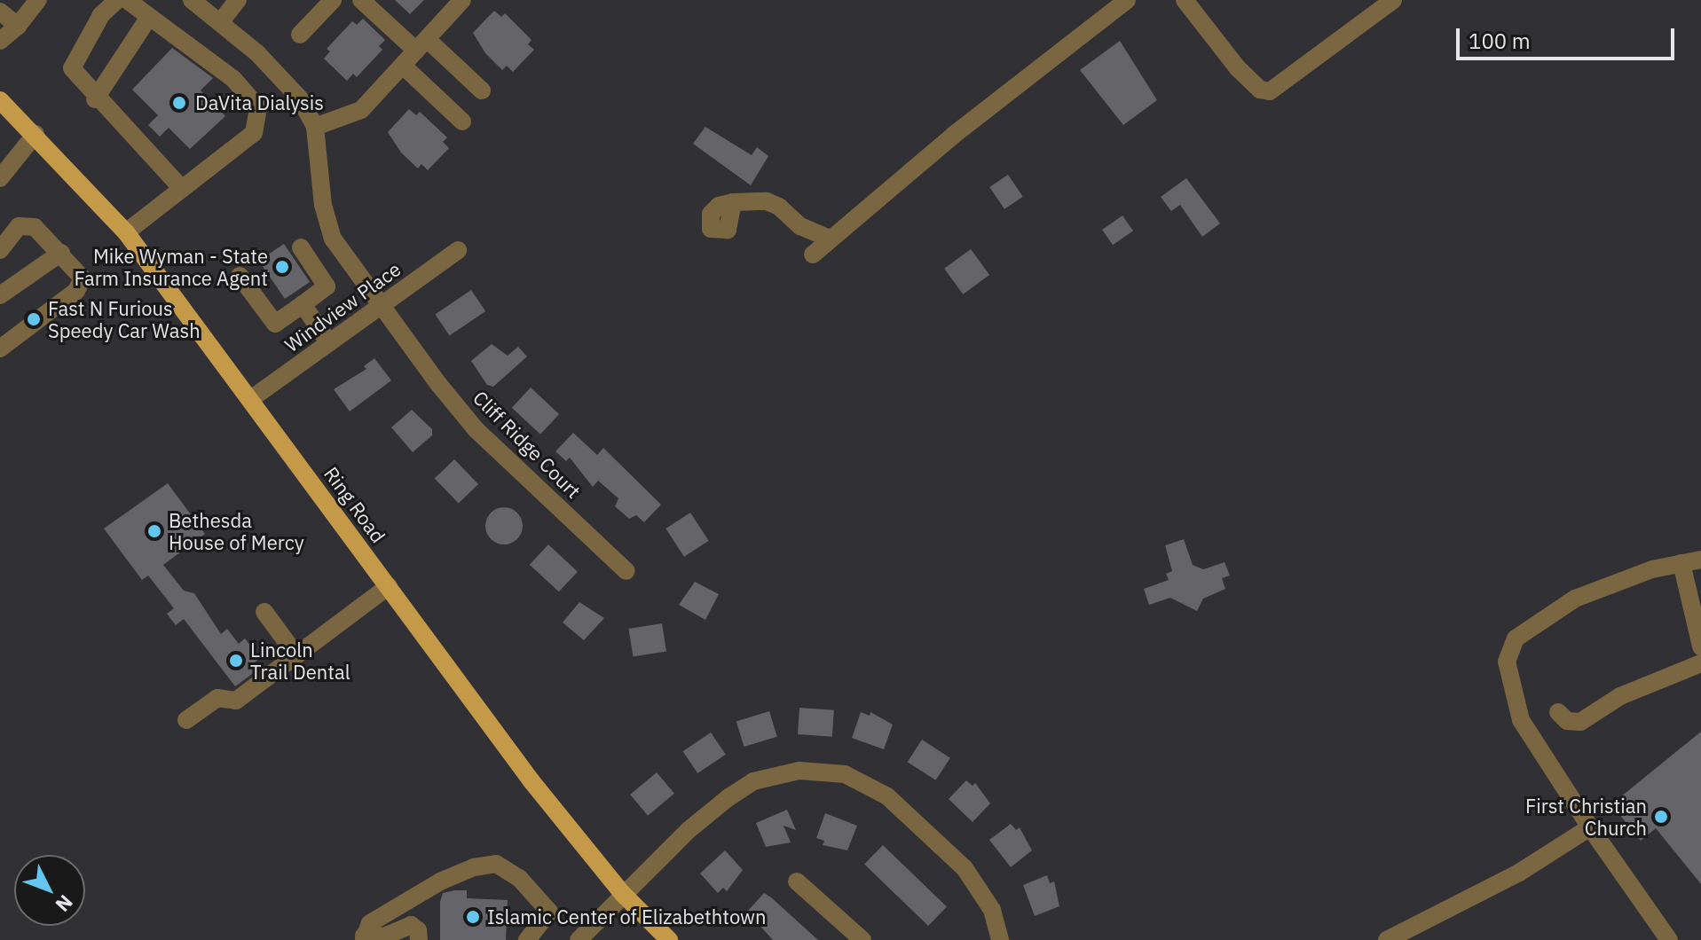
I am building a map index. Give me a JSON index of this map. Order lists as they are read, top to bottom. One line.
{"streets":{"main road":["Ring Road"],"street":["Windview Place","Cliff Ridge Court"]},"crossings":[["Windview Place","Cliff Ridge Court"],["Windview Place","Ring Road"]],"places":["DaVita Dialysis","Mike Wyman - State Farm Insurance Agent","Fast N Furious Speedy Car Wash","Bethesda House of Mercy","Lincoln Trail Dental","First Christian Church","Islamic Center of Elizabethtown"],"scale_bar":"100 m","north":"bottom right"}
